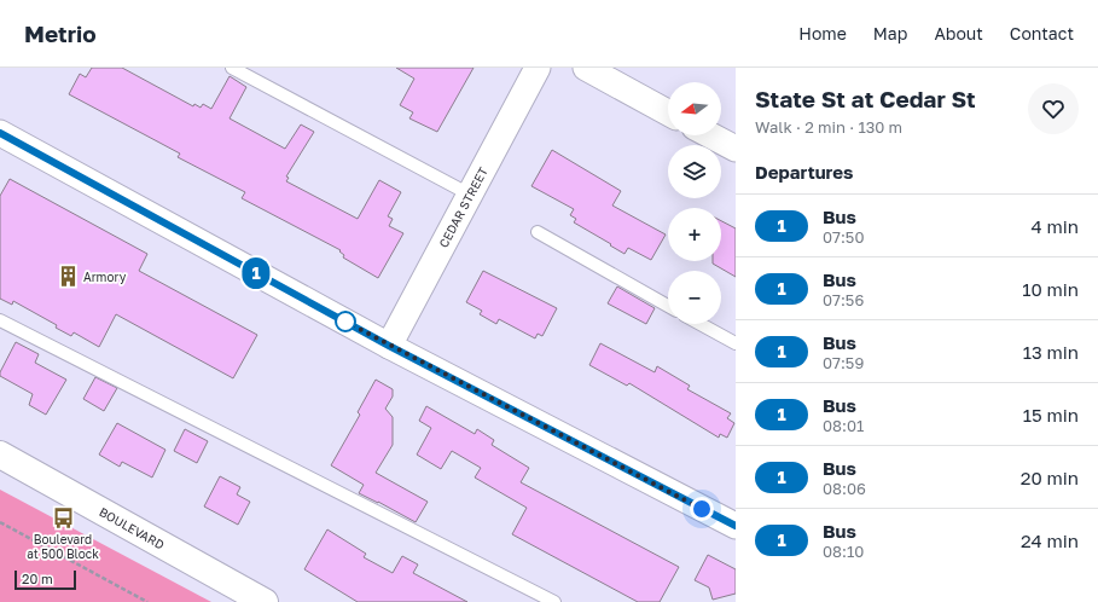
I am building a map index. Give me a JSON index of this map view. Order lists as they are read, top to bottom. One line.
{"streets":{"main road":["BOULEVARD"],"street":["CEDAR STREET"]},"places":{"building":["Armory"],"bus stop":["Boulevard at 500 Block"]},"lines":["bus line 1"],"scale_bar":"20 m","north":"left","page":{"header":"Metrio","nav":["Home","Map","About","Contact"],"on_map":"1","heading":[["State St at Cedar St","Walk · 2 min · 130 m"],"Departures"],"map_buttons":["+","−"],"list":[{"mark":"1","name":"Bus","note":"07:50","value":"4 min"},{"mark":"1","name":"Bus","note":"07:56","value":"10 min"},{"mark":"1","name":"Bus","note":"07:59","value":"13 min"},{"mark":"1","name":"Bus","note":"08:01","value":"15 min"},{"mark":"1","name":"Bus","note":"08:06","value":"20 min"},{"mark":"1","name":"Bus","note":"08:10","value":"24 min"}],"scale":"20 m"}}
